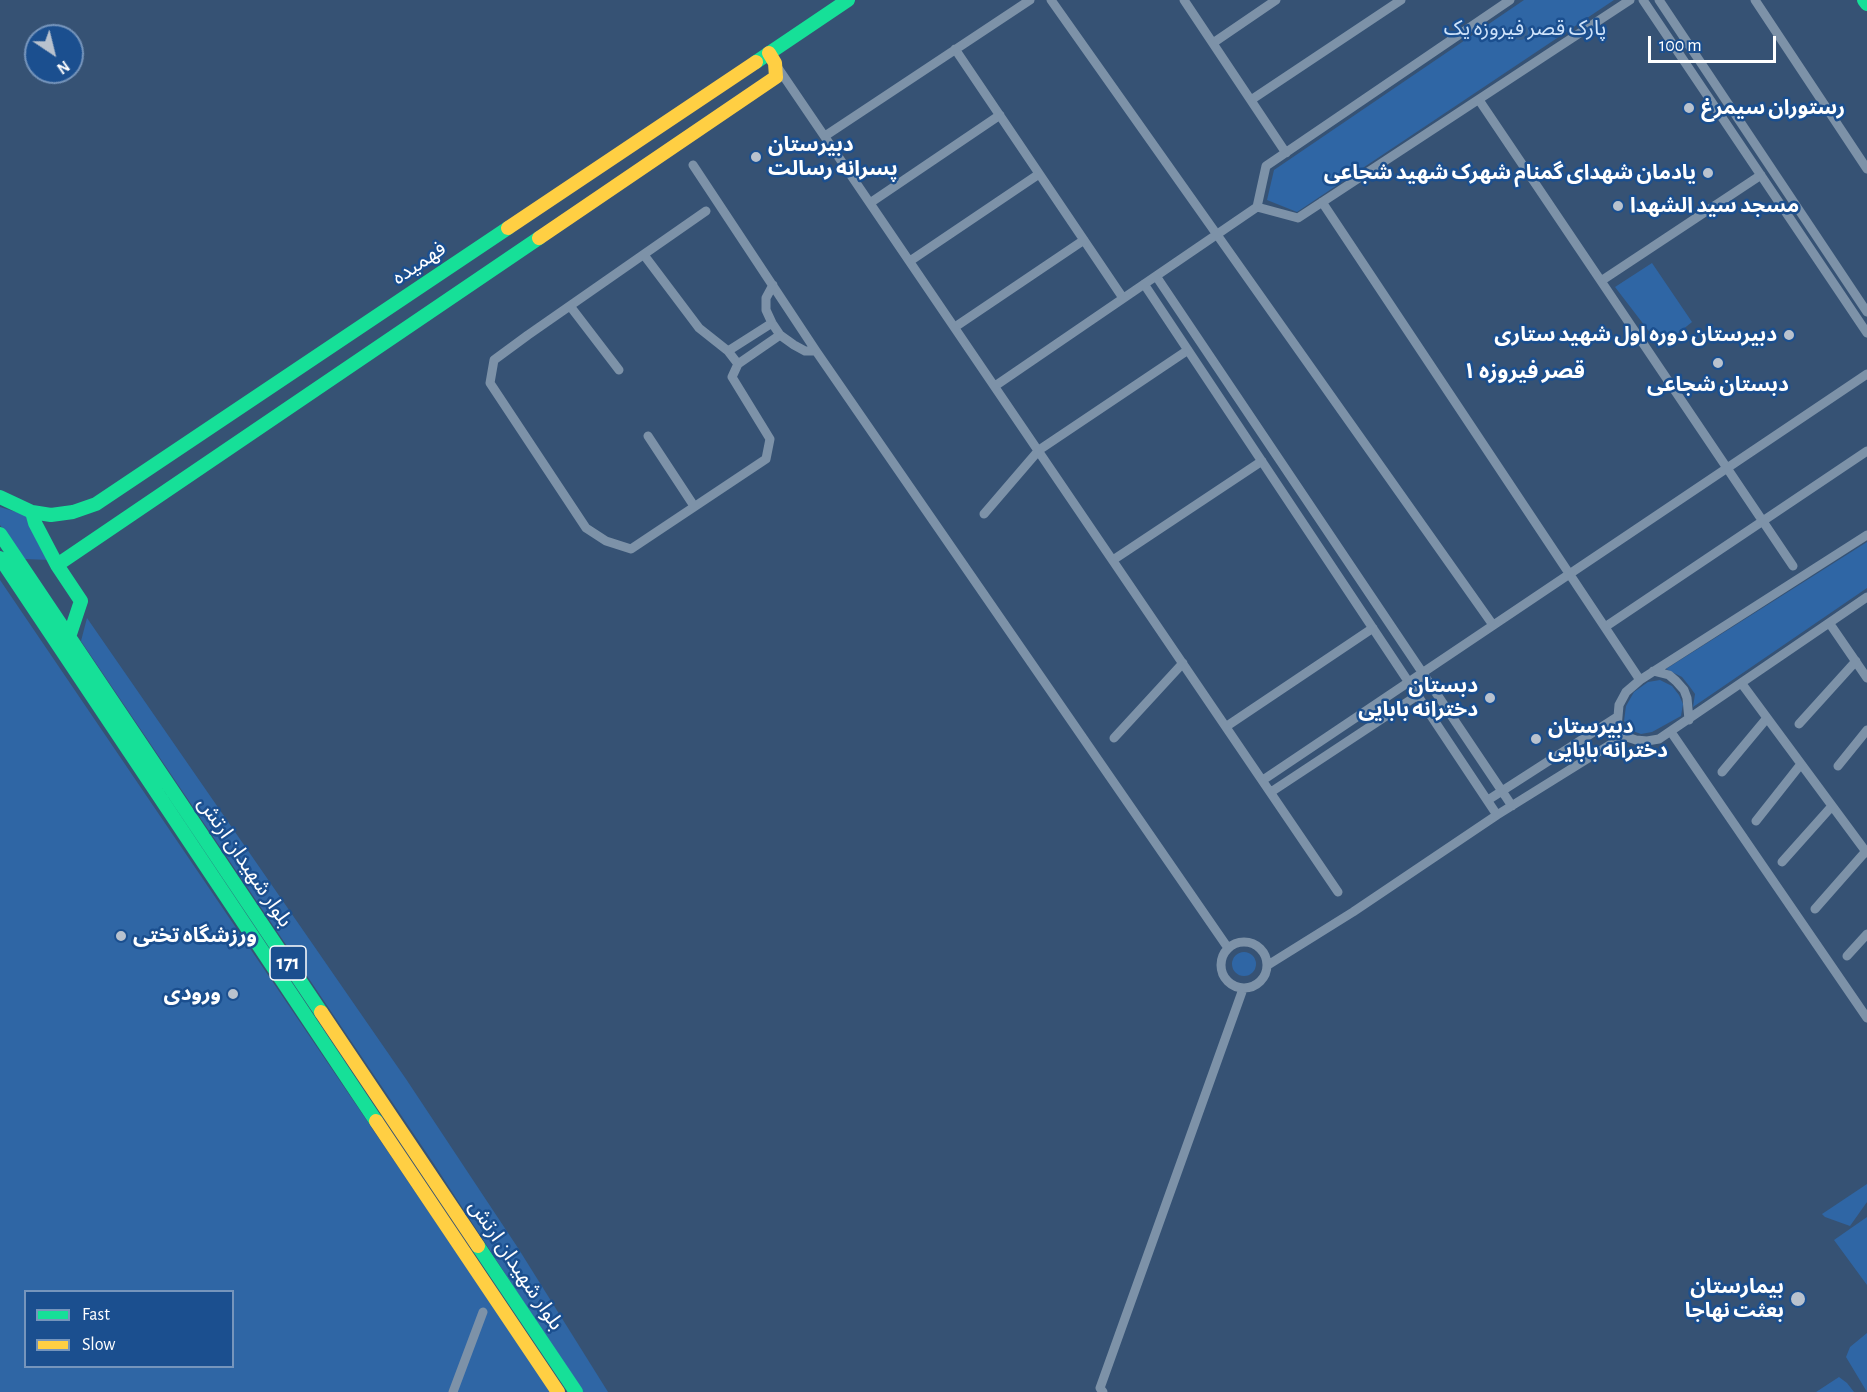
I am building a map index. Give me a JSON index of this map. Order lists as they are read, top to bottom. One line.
{"streets":{"main road":["فهمیده","بلوار شهیدان ارتش","171"]},"districts":["قصر فیروزه ۱"],"parks":["پارک قصر فیروزه یک"],"places":["رستوران سیمرغ","دبیرستان پسرانه رسالت","یادمان شهدای گمنام شهرک شهید شجاعی","مسجد سید الشهدا","دبیرستان دوره اول شهید ستاری","دبستان شجاعی","دبستان دخترانه بابایی","دبیرستان دخترانه بابایی","ورزشگاه تختی","ورودی","بیمارستان بعثت نهاجا"],"legend":["Fast","Slow"],"scale_bar":"100 m","north":"bottom right"}
